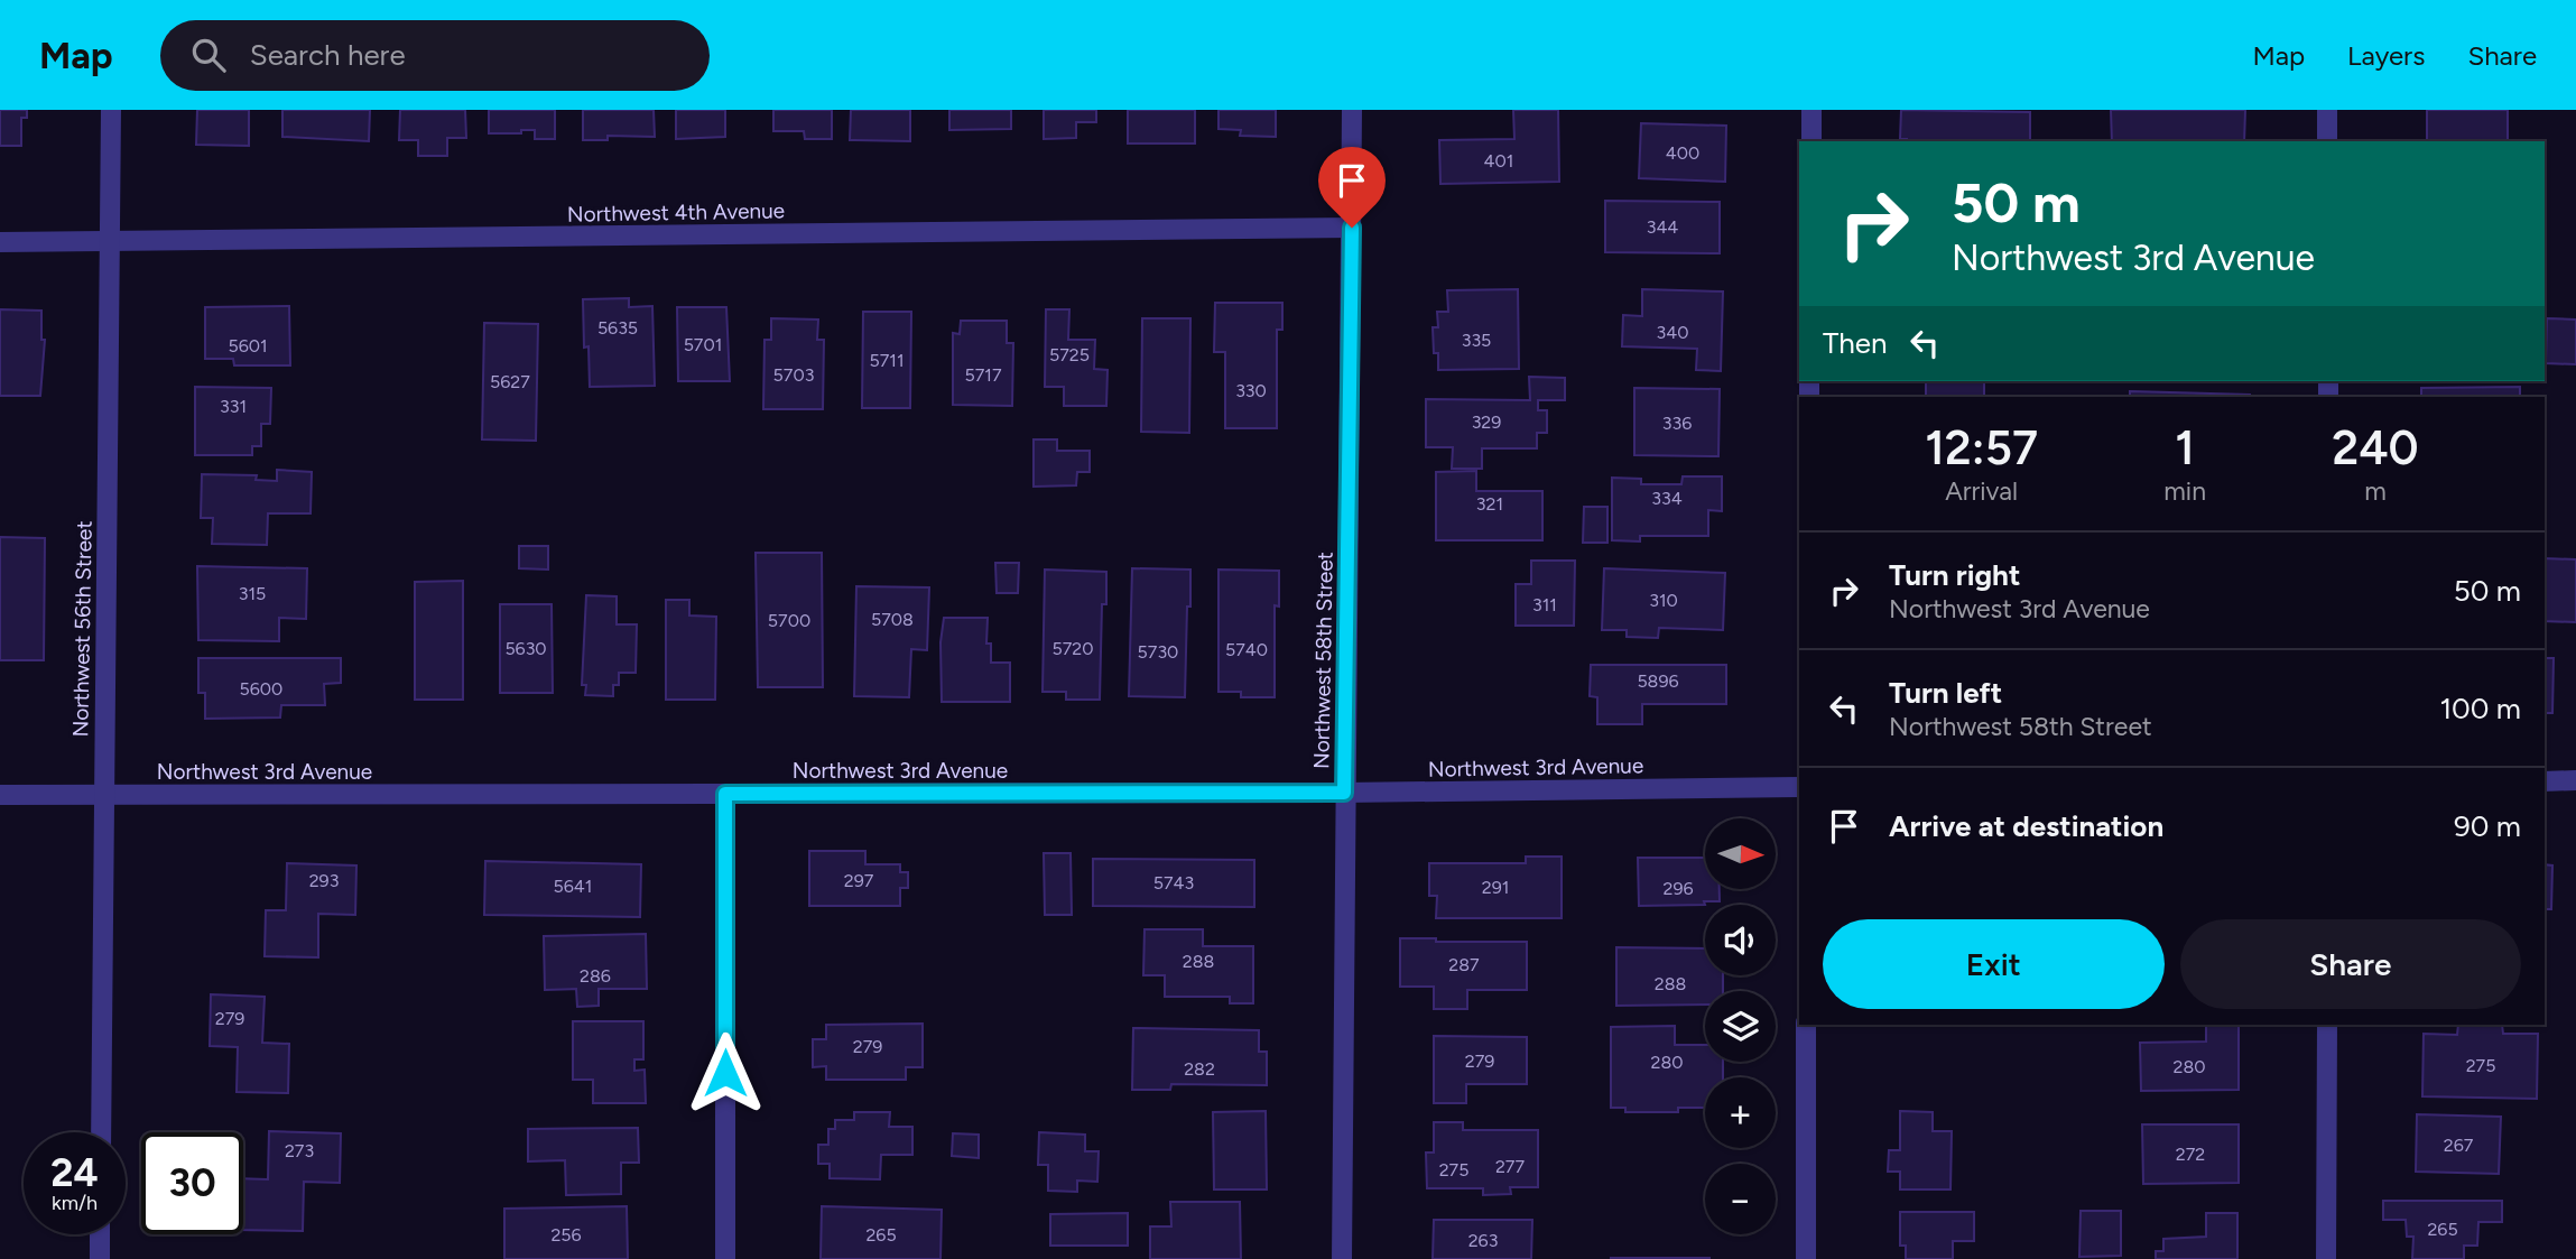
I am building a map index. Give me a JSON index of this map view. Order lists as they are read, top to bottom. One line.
{"streets":{"street":["Northwest 4th Avenue","Northwest 56th Street","Northwest 58th Street","Northwest 3rd Avenue"]},"crossings":[["Northwest 4th Avenue","Northwest 56th Street"],["Northwest 4th Avenue","Northwest 58th Street"],["Northwest 56th Street","Northwest 3rd Avenue"],["Northwest 58th Street","Northwest 3rd Avenue"]],"house_numbers":["400","401","344","5635","340","335","5701","5601","5725","5711","5703","5717","5627","330","331","329","336","334","321","315","310","311","5708","5700","5630","5720","5740","5730","5896","5600","293","297","5743","5641","291","296","288","287","286","288","279","279","279","280","275","280","282","267","273","272","277","275","265","256","265","263"],"north":"right","page":{"header":"Map","search":"Search here","nav":["Map","Layers","Share"],"turn":["50 m","Northwest 3rd Avenue"],"then":"Then","eta":["12:57","Arrival","1","min","240","m"],"list":[{"name":"Turn right","note":"Northwest 3rd Avenue","value":"50 m"},{"name":"Turn left","note":"Northwest 58th Street","value":"100 m"},{"name":"Arrive at destination","value":"90 m"}],"map_buttons":["+","−"],"buttons":["Exit","Share"],"speed":"24 km/h","limit":"30"}}
